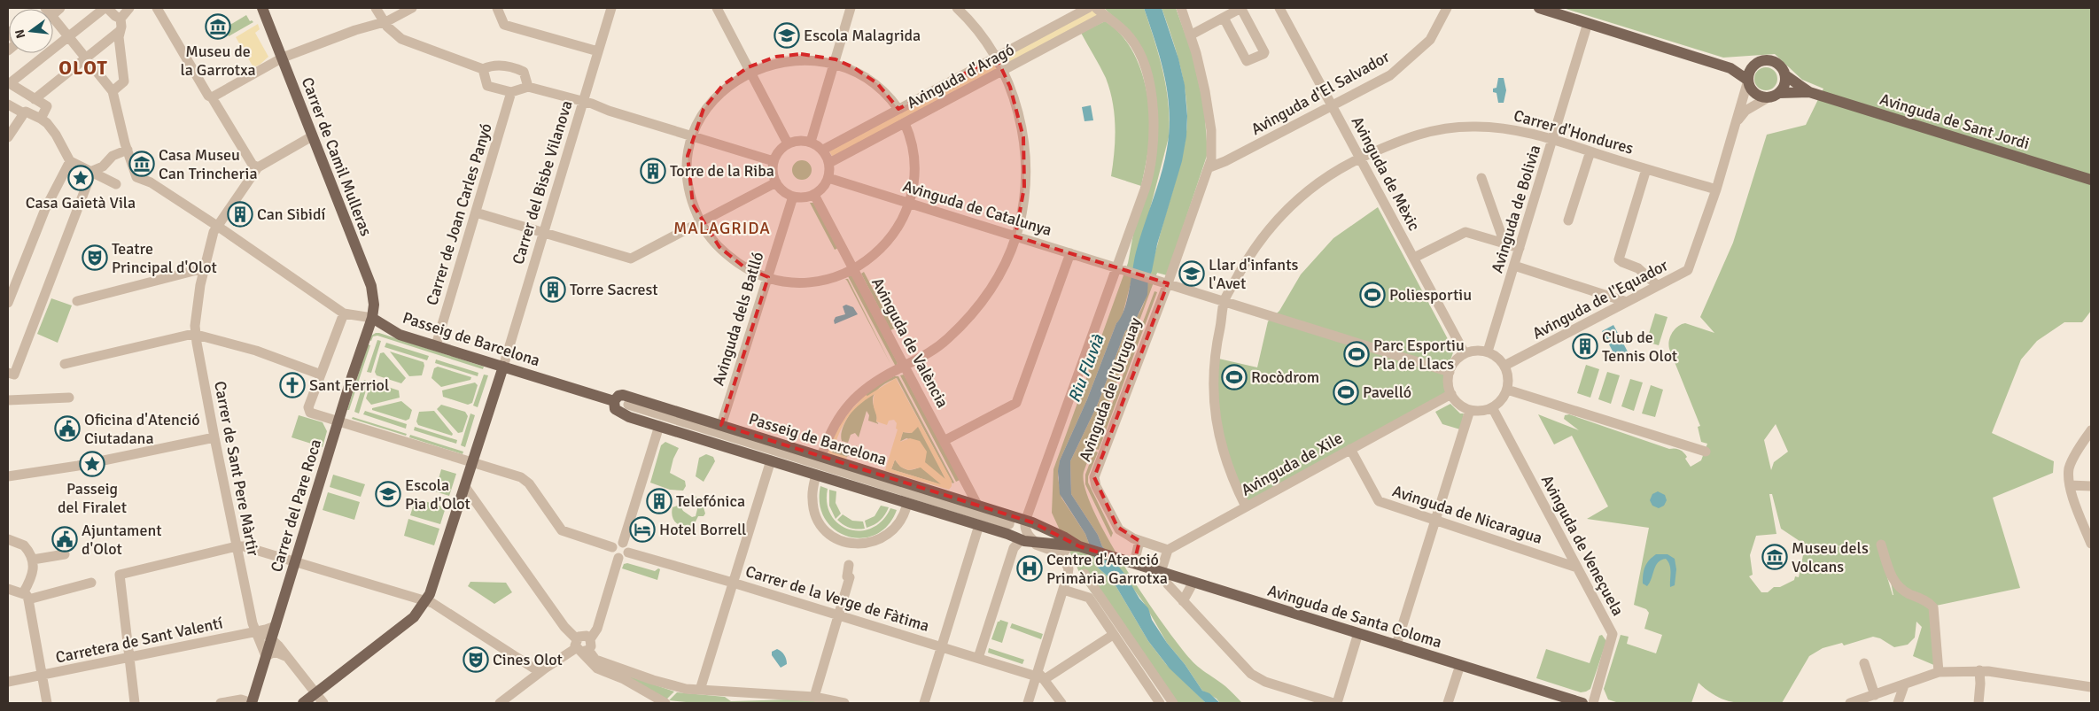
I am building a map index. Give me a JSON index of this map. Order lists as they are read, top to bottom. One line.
{"streets":{"main road":["Avinguda de Sant Jordi","Carrer de Camil Mulleras","Passeig de Barcelona","Carrer del Pare Roca","Avinguda de Santa Coloma"],"street":["Avinguda d'Aragó","Avinguda d'El Salvador","Carrer d'Hondures","Avinguda de Mèxic","Carrer del Bisbe Vilanova","Avinguda de Catalunya","Avinguda de Bolivia","Carrer de Joan Carles Panyó","Avinguda de l'Equador","Avinguda dels Batlló","Avinguda de València","Avinguda de l'Uruguay","Avinguda de Xile","Carrer de Sant Pere Màrtir","Avinguda de Nicaragua","Avinguda de Veneçuela","Carrer de la Verge de Fàtima","Carretera de Sant Valentí"]},"crossings":[["Avinguda d'Aragó","Avinguda de Catalunya"],["Avinguda d'Aragó","Avinguda dels Batlló"],["Avinguda d'Aragó","Avinguda de València"],["Avinguda d'El Salvador","Avinguda de Mèxic"],["Avinguda d'El Salvador","Avinguda de l'Uruguay"],["Avinguda de Sant Jordi","Avinguda de l'Equador"],["Carrer d'Hondures","Avinguda de Mèxic"],["Carrer d'Hondures","Avinguda de Catalunya"],["Carrer d'Hondures","Avinguda de Bolivia"],["Carrer d'Hondures","Avinguda de l'Equador"],["Carrer d'Hondures","Avinguda de Xile"],["Carrer de Camil Mulleras","Passeig de Barcelona"],["Carrer de Camil Mulleras","Carrer del Pare Roca"],["Avinguda de Mèxic","Avinguda de Catalunya"],["Avinguda de Mèxic","Avinguda de Bolivia"],["Avinguda de Mèxic","Avinguda de l'Equador"],["Avinguda de Mèxic","Avinguda de Xile"],["Avinguda de Mèxic","Avinguda de Veneçuela"],["Carrer del Bisbe Vilanova","Passeig de Barcelona"],["Avinguda de Catalunya","Avinguda de Bolivia"],["Avinguda de Catalunya","Avinguda de l'Equador"],["Avinguda de Catalunya","Avinguda dels Batlló"],["Avinguda de Catalunya","Avinguda de València"],["Avinguda de Catalunya","Avinguda de l'Uruguay"],["Avinguda de Catalunya","Avinguda de Xile"],["Avinguda de Catalunya","Avinguda de Veneçuela"],["Avinguda de Bolivia","Avinguda de l'Equador"],["Avinguda de Bolivia","Avinguda de Xile"],["Avinguda de Bolivia","Avinguda de Veneçuela"],["Carrer de Joan Carles Panyó","Passeig de Barcelona"],["Avinguda de l'Equador","Avinguda de Xile"],["Avinguda de l'Equador","Avinguda de Veneçuela"],["Avinguda dels Batlló","Passeig de Barcelona"],["Avinguda dels Batlló","Avinguda de València"],["Passeig de Barcelona","Avinguda de València"],["Passeig de Barcelona","Carrer del Pare Roca"],["Passeig de Barcelona","Avinguda de Santa Coloma"],["Avinguda de l'Uruguay","Avinguda de Xile"],["Avinguda de Xile","Avinguda de Nicaragua"],["Avinguda de Xile","Avinguda de Veneçuela"],["Carrer de Sant Pere Màrtir","Carrer del Pare Roca"],["Carrer de Sant Pere Màrtir","Carretera de Sant Valentí"],["Carrer del Pare Roca","Carretera de Sant Valentí"],["Avinguda de Nicaragua","Avinguda de Veneçuela"]],"districts":["OLOT","MALAGRIDA"],"water":["Riu Fluvià"],"places":{"museum":["Museu de la Garrotxa","Casa Museu Can Trincheria","Museu dels Volcans"],"school or university":["Escola Malagrida","Llar d'infants l'Avet","Escola Pia d'Olot"],"building":["Torre de la Riba","Can Sibidí","Torre Sacrest","Club de Tennis Olot","Telefónica"],"place":["Casa Gaietà Vila","Passeig del Firalet"],"theatre":["Teatre Principal d'Olot","Cines Olot"],"sports":["Poliesportiu","Parc Esportiu Pla de Llacs","Rocòdrom","Pavelló"],"church":["Sant Ferriol"],"public building":["Oficina d'Atenció Ciutadana","Ajuntament d'Olot"],"hotel":["Hotel Borrell"],"hospital":["Centre d'Atenció Primària Garrotxa"]},"north":"left"}
